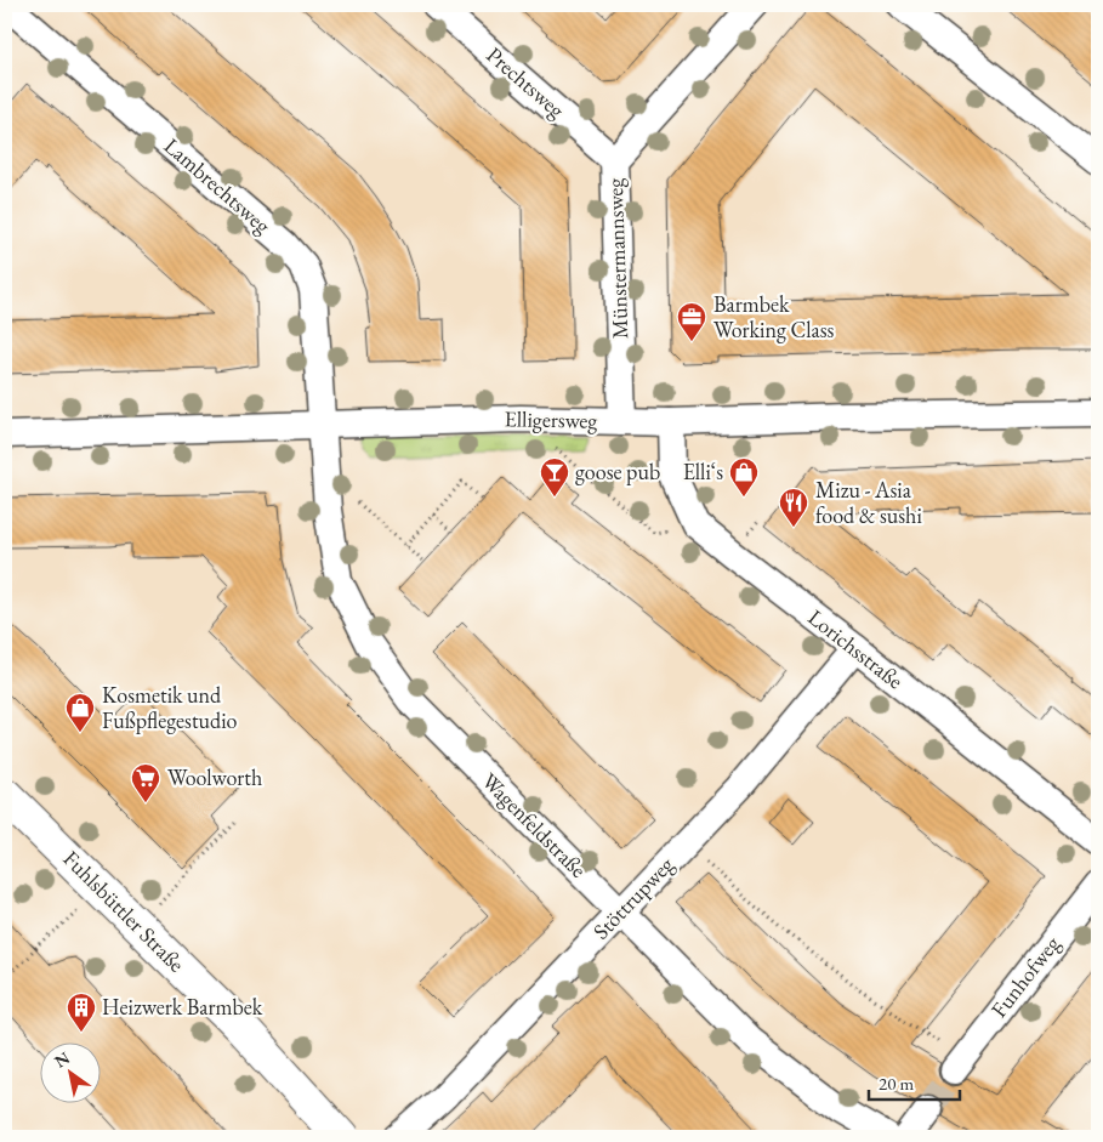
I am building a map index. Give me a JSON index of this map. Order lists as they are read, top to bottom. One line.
{"streets":{"main road":["Fuhlsbüttler Straße"],"street":["Prechtsweg","Lambrechtsweg","Münstermannsweg","Elligersweg","Lorichsstraße","Wagenfeldstraße","Stöttrupweg","Funhofweg"]},"crossings":[["Prechtsweg","Münstermannsweg"],["Lambrechtsweg","Elligersweg"],["Lambrechtsweg","Wagenfeldstraße"],["Münstermannsweg","Elligersweg"],["Elligersweg","Lorichsstraße"],["Elligersweg","Wagenfeldstraße"],["Lorichsstraße","Stöttrupweg"],["Wagenfeldstraße","Stöttrupweg"]],"places":{"office":["Barmbek Working Class"],"bar":["goose pub"],"shop":["Elli‘s","Kosmetik und Fußpflegestudio"],"restaurant":["Mizu - Asia food & sushi"],"supermarket":["Woolworth"],"building":["Heizwerk Barmbek"]},"scale_bar":"20 m","north":"top left"}
